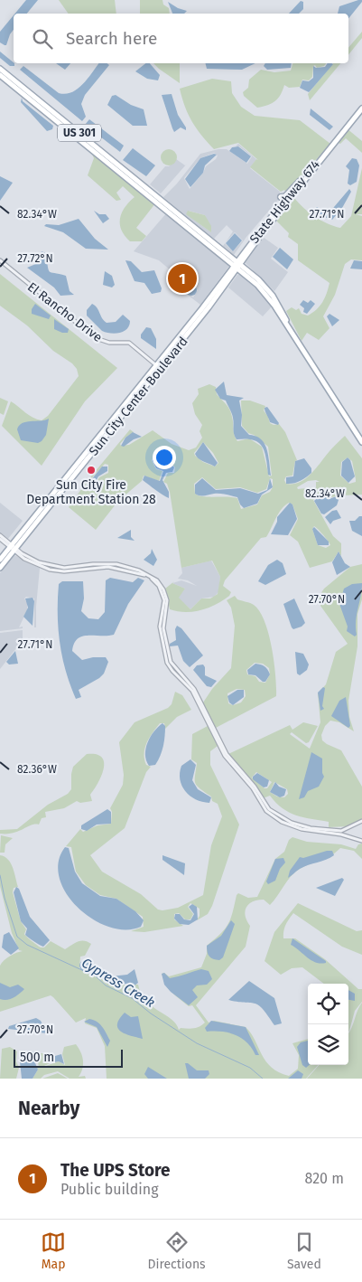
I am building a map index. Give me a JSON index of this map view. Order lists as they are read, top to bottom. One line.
{"streets":{"main road":["US 301","State Highway 674","Sun City Center Boulevard"],"street":["El Rancho Drive"]},"crossings":[["US 301","State Highway 674"],["US 301","Sun City Center Boulevard"],["State Highway 674","Sun City Center Boulevard"],["El Rancho Drive","Sun City Center Boulevard"]],"water":["Cypress Creek"],"places":["Sun City Fire Department Station 28"],"scale_bar":"500 m","page":{"search":"Search here","pins":"1","scale":"500 m","heading":"Nearby","list":[{"mark":"1","name":"The UPS Store","note":"Public building","value":"820 m"}],"nav":["Map","Directions","Saved"]},"coordinates":["82.34°W","27.71°N","27.72°N","27.70°N","82.36°W"]}
